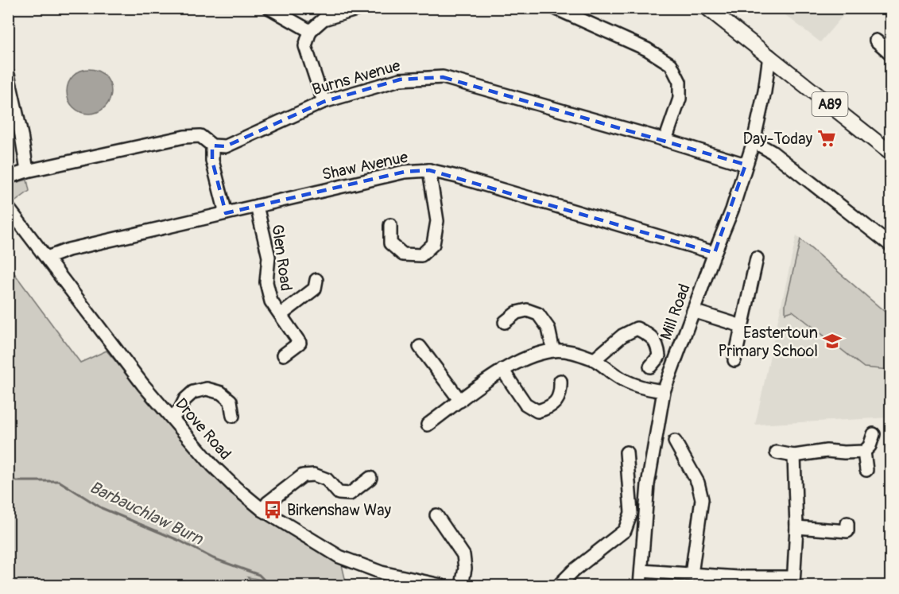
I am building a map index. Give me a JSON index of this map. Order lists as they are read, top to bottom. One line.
{"streets":{"main road":["A89"],"street":["Burns Avenue","Shaw Avenue","Glen Road","Mill Road","Drove Road"]},"crossings":[["Burns Avenue","Mill Road"],["A89","Mill Road"],["Shaw Avenue","Glen Road"],["Shaw Avenue","Mill Road"],["Shaw Avenue","Drove Road"]],"water":["Barbauchlaw Burn"],"places":{"supermarket":["Day-Today"],"school or university":["Eastertoun Primary School"],"bus stop":["Birkenshaw Way"]}}
